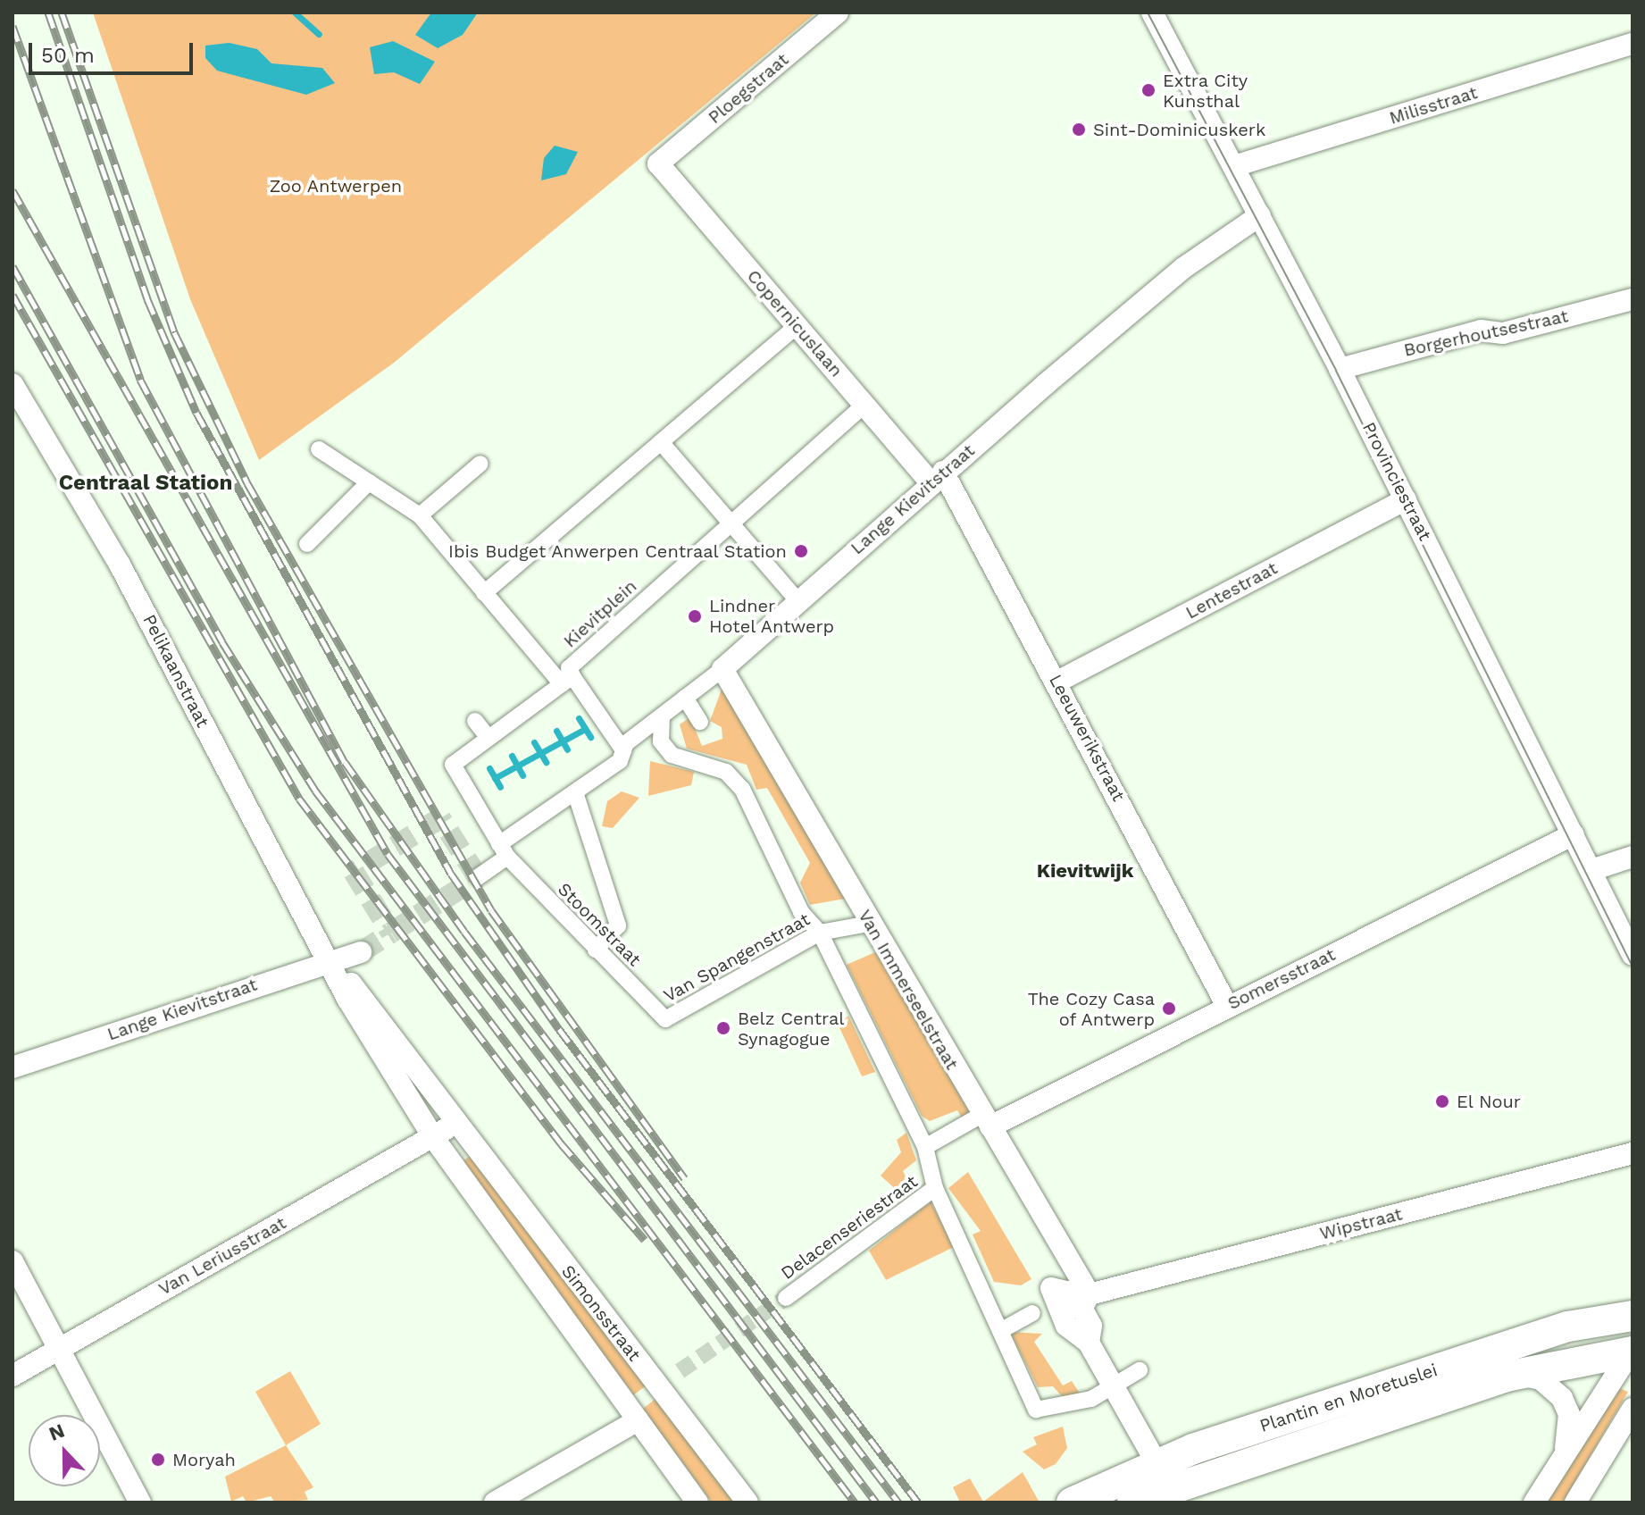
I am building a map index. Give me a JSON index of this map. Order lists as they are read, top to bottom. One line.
{"streets":{"main road":["Plantin en Moretuslei"],"street":["Ploegstraat","Milisstraat","Copernicuslaan","Borgerhoutsestraat","Provinciestraat","Lange Kievitstraat","Lentestraat","Kievitplein","Pelikaanstraat","Leeuwerikstraat","Stoomstraat","Van Spangenstraat","Somersstraat","Van Immerseelstraat","Wipstraat","Delacenseriestraat","Van Leriusstraat","Simonsstraat"]},"crossings":[["Ploegstraat","Copernicuslaan"],["Milisstraat","Provinciestraat"],["Copernicuslaan","Lange Kievitstraat"],["Copernicuslaan","Kievitplein"],["Copernicuslaan","Leeuwerikstraat"],["Borgerhoutsestraat","Provinciestraat"],["Provinciestraat","Lange Kievitstraat"],["Provinciestraat","Lentestraat"],["Provinciestraat","Somersstraat"],["Lange Kievitstraat","Pelikaanstraat"],["Lange Kievitstraat","Leeuwerikstraat"],["Lange Kievitstraat","Stoomstraat"],["Lange Kievitstraat","Van Immerseelstraat"],["Lange Kievitstraat","Simonsstraat"],["Lentestraat","Leeuwerikstraat"],["Pelikaanstraat","Simonsstraat"],["Leeuwerikstraat","Somersstraat"],["Stoomstraat","Van Spangenstraat"],["Van Spangenstraat","Van Immerseelstraat"],["Somersstraat","Van Immerseelstraat"],["Van Immerseelstraat","Wipstraat"],["Van Immerseelstraat","Plantin en Moretuslei"],["Van Leriusstraat","Simonsstraat"]],"districts":["Centraal Station","Kievitwijk"],"parks":["Zoo Antwerpen"],"places":["Extra City Kunsthal","Sint-Dominicuskerk","Ibis Budget Anwerpen Centraal Station","Lindner Hotel Antwerp","The Cozy Casa of Antwerp","Belz Central Synagogue","El Nour","Moryah"],"scale_bar":"50 m","north":"top"}
